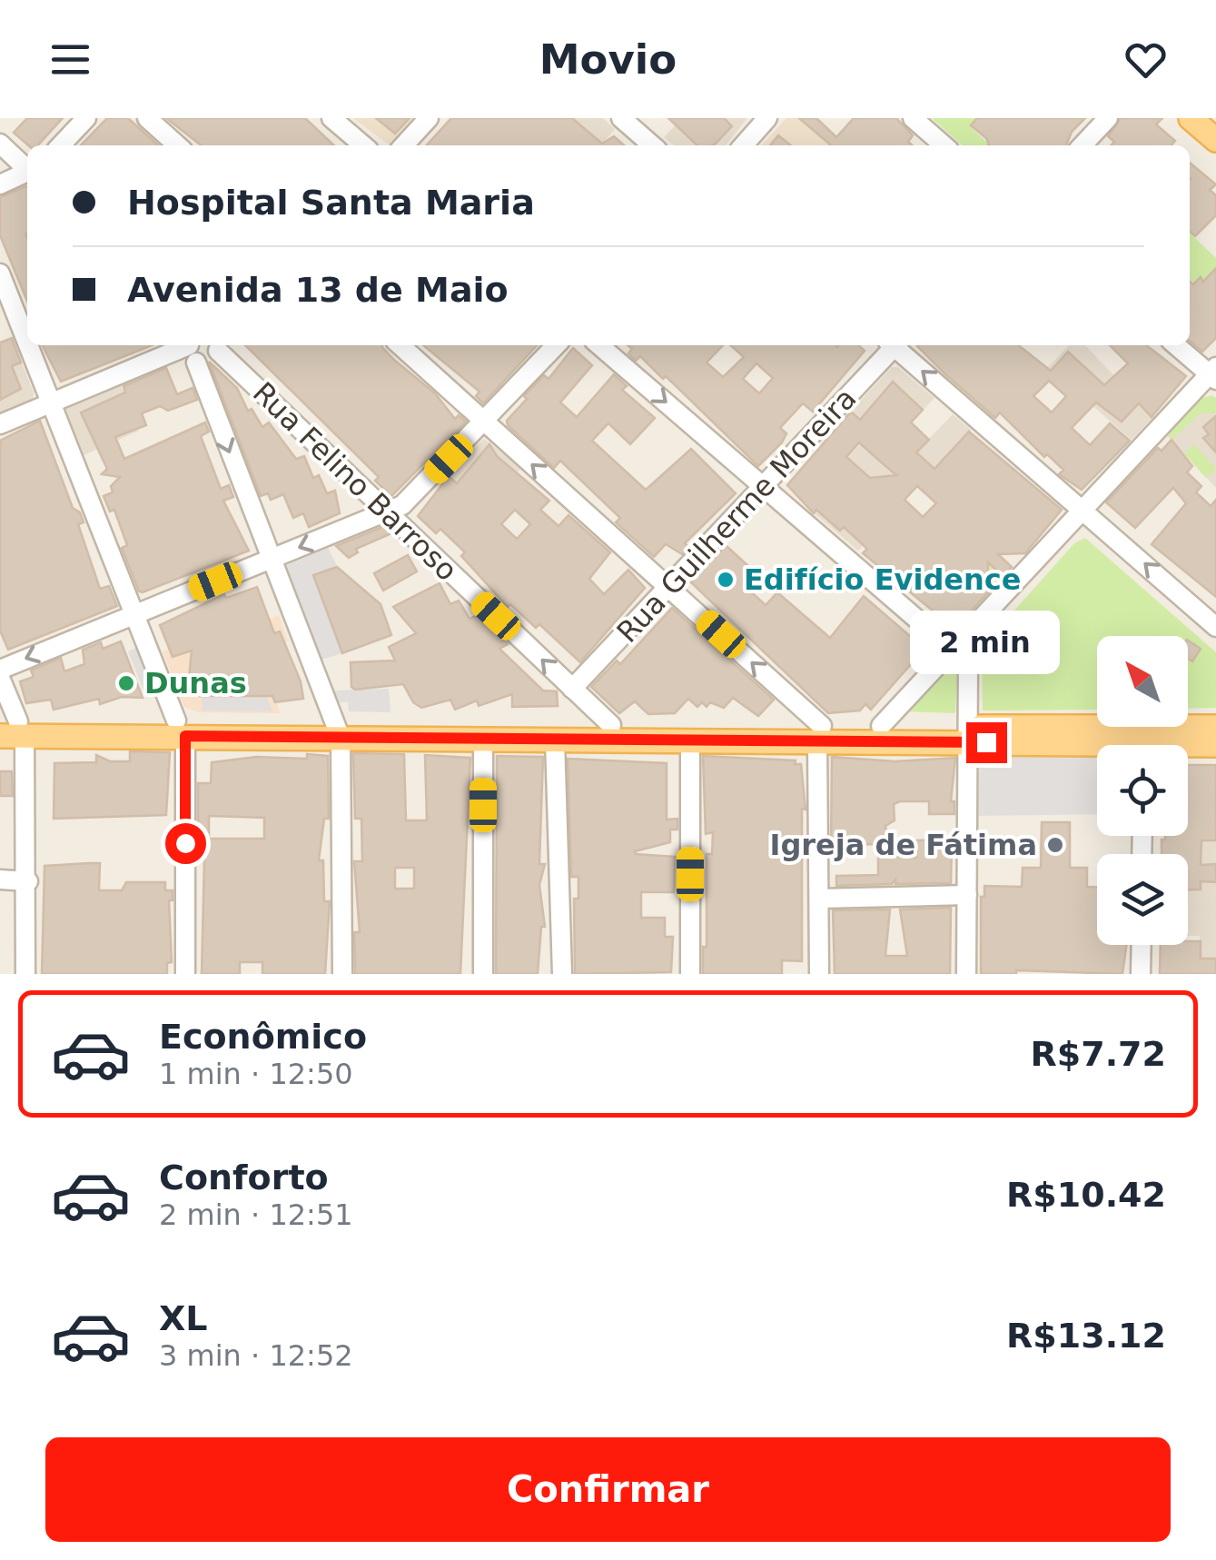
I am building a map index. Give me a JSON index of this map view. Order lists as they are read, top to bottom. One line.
{"streets":{"street":["Rua Felino Barroso","Rua Guilherme Moreira"]},"crossings":[["Rua Felino Barroso","Rua Guilherme Moreira"]],"places":["Edifício Evidence","Dunas","Igreja de Fátima"],"north":"top left","page":{"header":"Movio","banner":["Hospital Santa Maria","Avenida 13 de Maio"],"bubble":"2 min","list":[{"name":"Econômico","note":"1 min · 12:50","value":"R$7.72"},{"name":"Conforto","note":"2 min · 12:51","value":"R$10.42"},{"name":"XL","note":"3 min · 12:52","value":"R$13.12"}],"buttons":"Confirmar"}}
